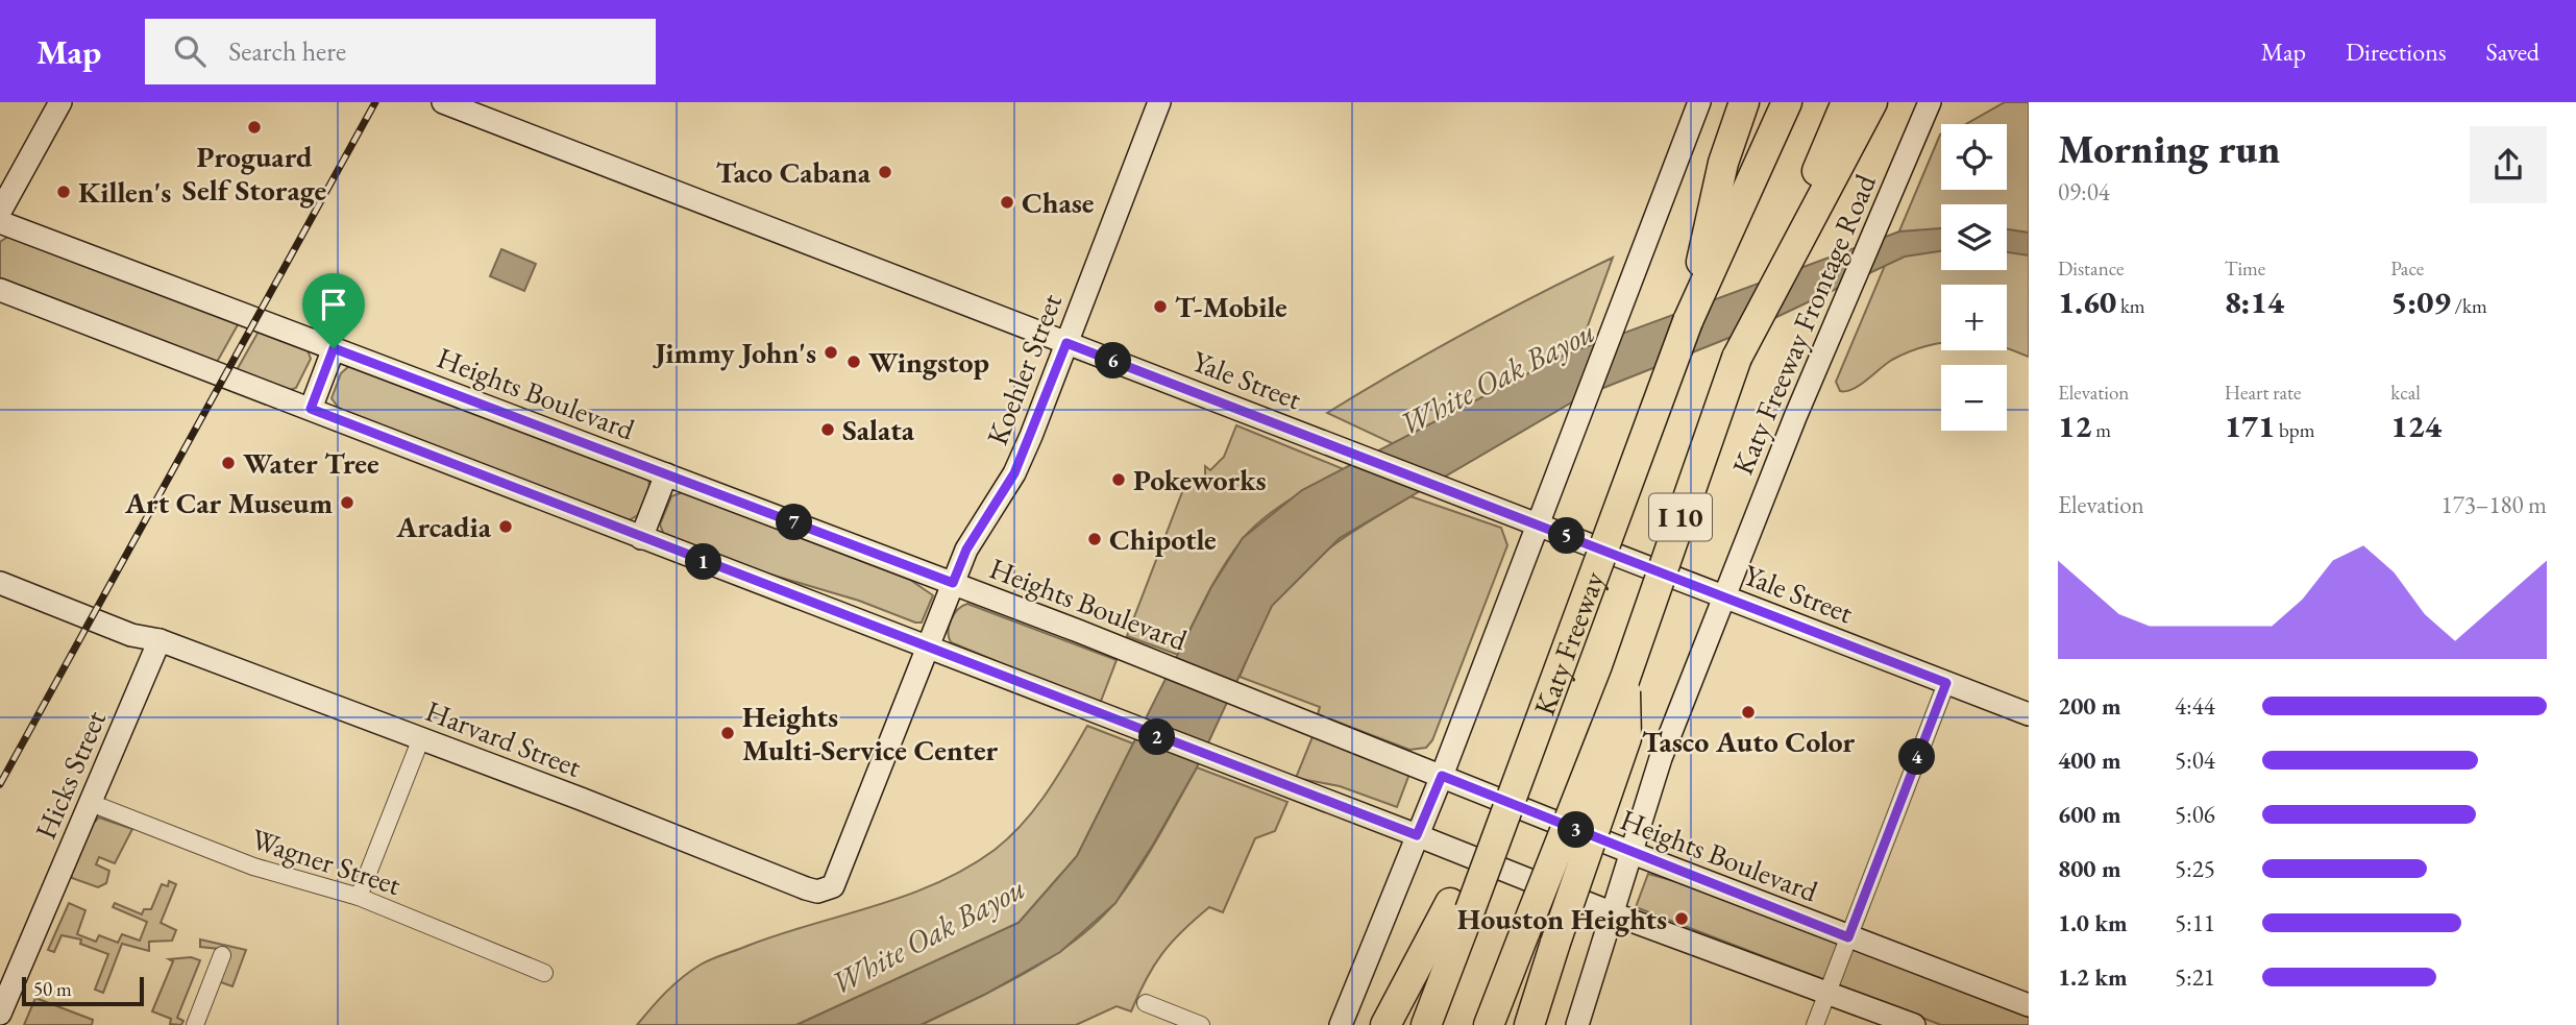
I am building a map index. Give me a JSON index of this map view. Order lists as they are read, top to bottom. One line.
{"streets":{"highway":["I 10","Katy Freeway"],"main road":["Katy Freeway Frontage Road","Koehler Street","Yale Street","Heights Boulevard","Harvard Street","Hicks Street"],"street":["Wagner Street"]},"crossings":[["Katy Freeway Frontage Road","Yale Street"],["Katy Freeway Frontage Road","Heights Boulevard"],["Koehler Street","Yale Street"],["Koehler Street","Heights Boulevard"],["Koehler Street","Harvard Street"],["Harvard Street","Hicks Street"],["Hicks Street","Wagner Street"]],"water":["White Oak Bayou"],"places":["Proguard Self Storage","Taco Cabana","Killen's","Chase","T-Mobile","Jimmy John's","Wingstop","Salata","Water Tree","Pokeworks","Art Car Museum","Arcadia","Chipotle","Tasco Auto Color","Heights Multi-Service Center","Houston Heights"],"scale_bar":"50 m","page":{"header":"Map","search":"Search here","nav":["Map","Directions","Saved"],"heading":["Morning run","09:04"],"map_buttons":["+","−"],"stats":[["Distance","1.60 km"],["Time","8:14"],["Pace","5:09 /km"],["Elevation","12 m"],["Heart rate","171 bpm"],["kcal","124"]],"pins":["6","7","5","1","2","4","3"],"chart":["Elevation","173–180 m"],"list":[{"name":"200 m","note":"4:44"},{"name":"400 m","note":"5:04"},{"name":"600 m","note":"5:06"},{"name":"800 m","note":"5:25"},{"name":"1.0 km","note":"5:11"},{"name":"1.2 km","note":"5:21"}],"scale":"50 m"}}
